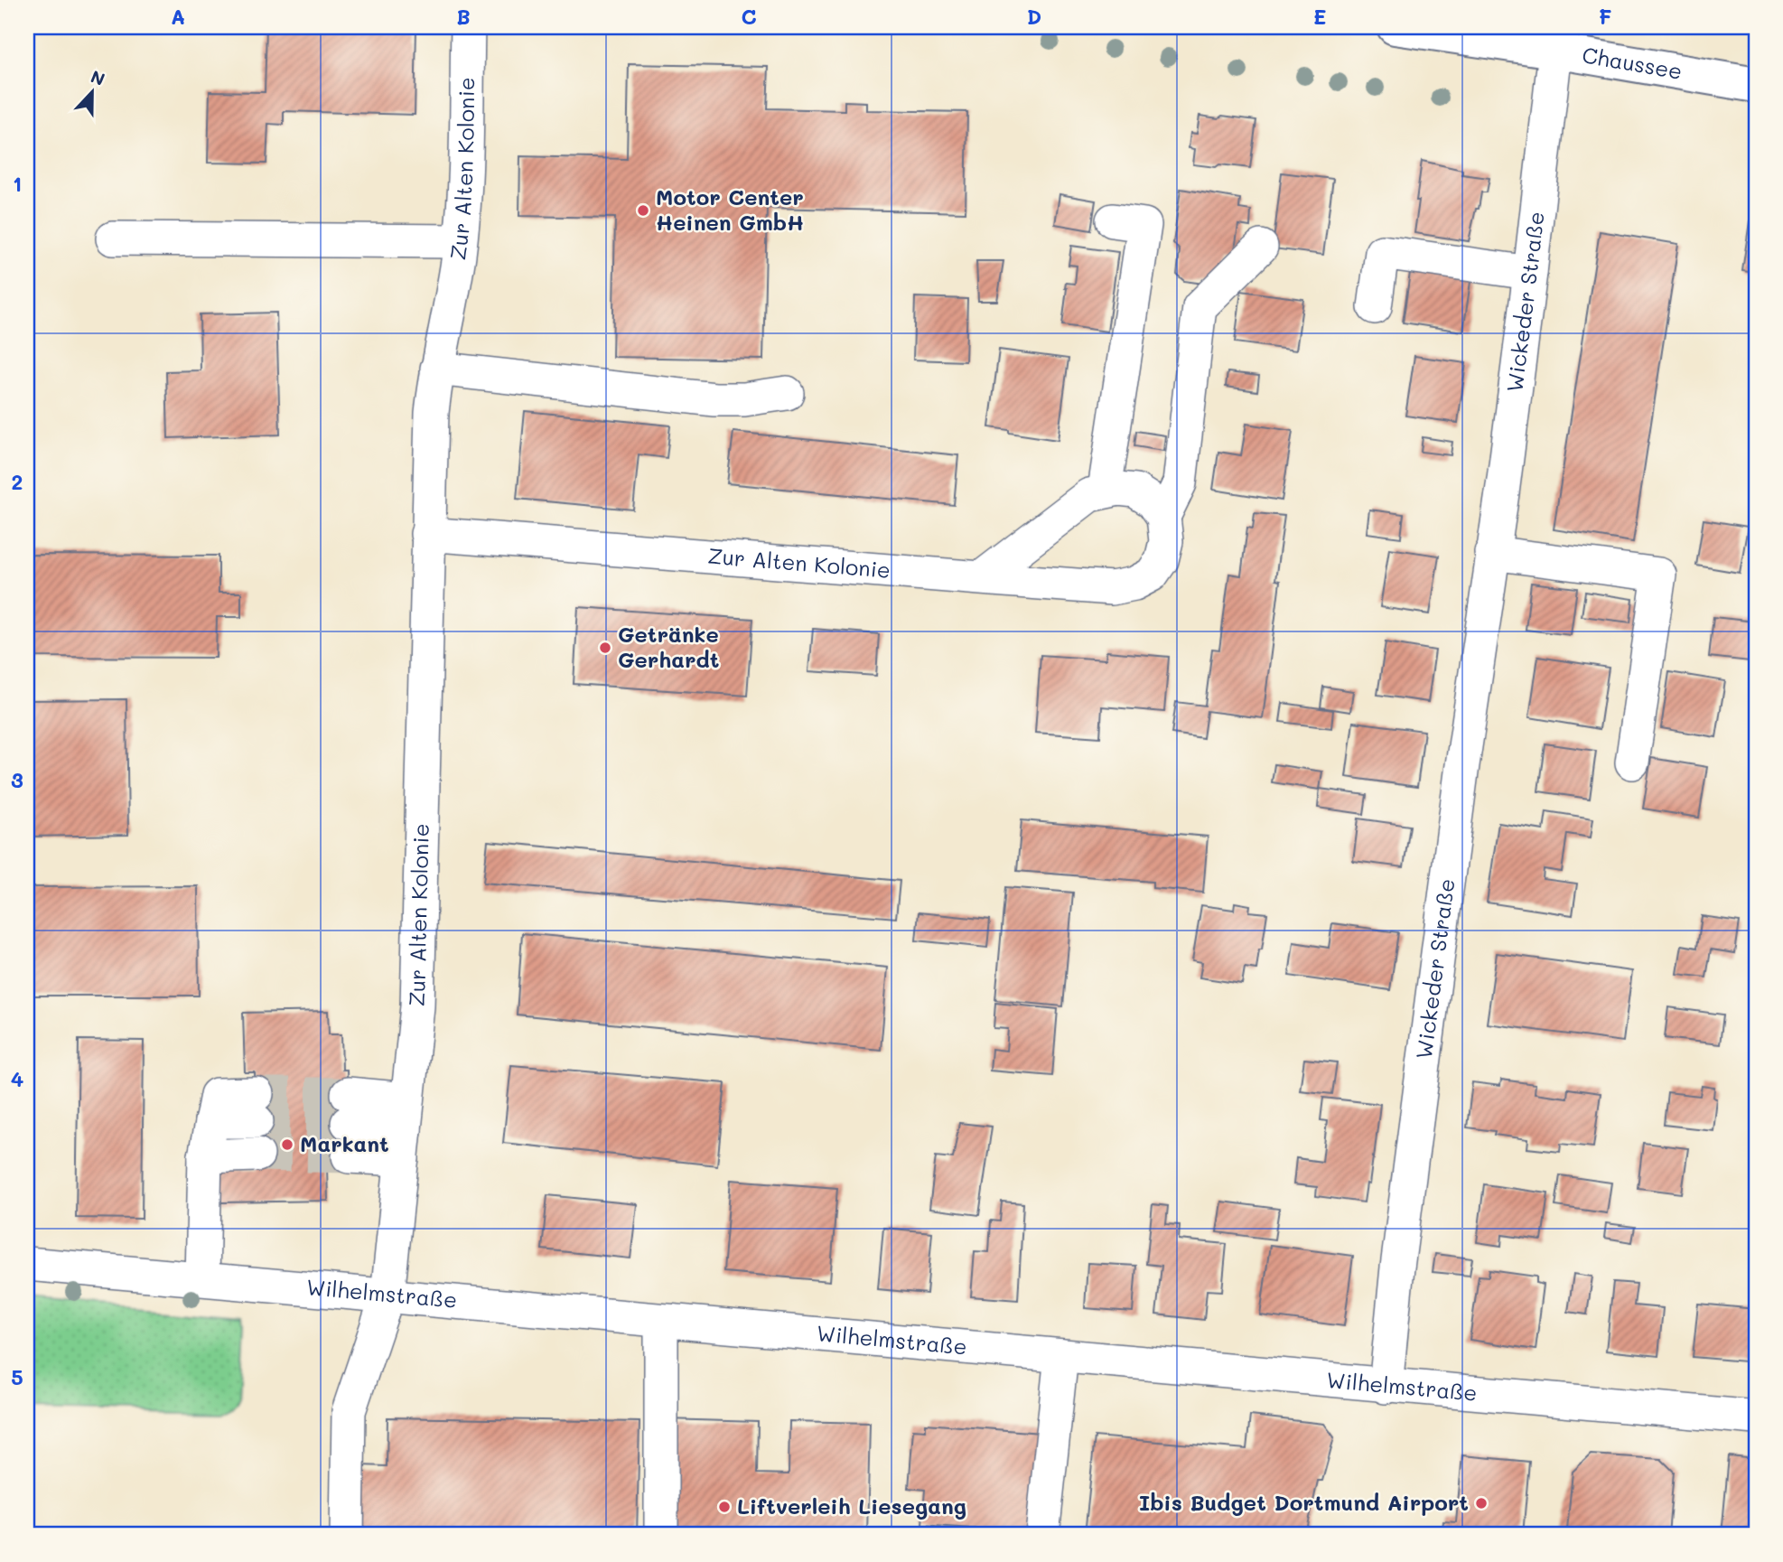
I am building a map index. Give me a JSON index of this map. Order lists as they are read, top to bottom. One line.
{"streets":{"main road":["Chaussee"],"street":["Zur Alten Kolonie","Wickeder Straße","Wilhelmstraße"]},"crossings":[["Chaussee","Wickeder Straße"],["Zur Alten Kolonie","Wilhelmstraße"],["Wickeder Straße","Wilhelmstraße"]],"places":["Motor Center Heinen GmbH","Getränke Gerhardt","Markant","Ibis Budget Dortmund Airport","Liftverleih Liesegang"],"north":"top","grid":{"columns":["A","B","C","D","E","F"],"rows":["1","2","3","4","5"]}}
